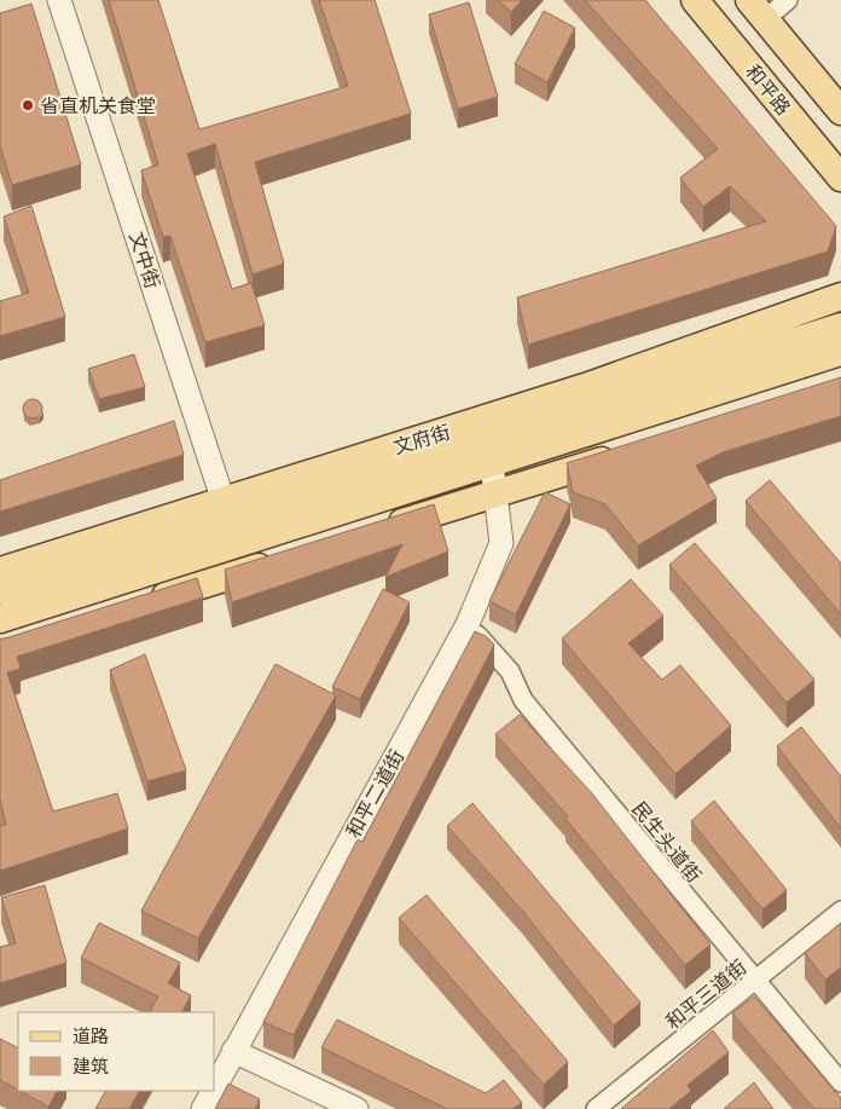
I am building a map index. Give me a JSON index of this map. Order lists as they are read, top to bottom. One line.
{"streets":{"main road":["和平路","文府街"],"street":["文中街","和平二道街","民生头道街","和平三道街"]},"crossings":[["文中街","文府街"],["和平二道街","民生头道街"],["民生头道街","和平三道街"]],"places":["省直机关食堂"],"legend":["道路","建筑"]}
